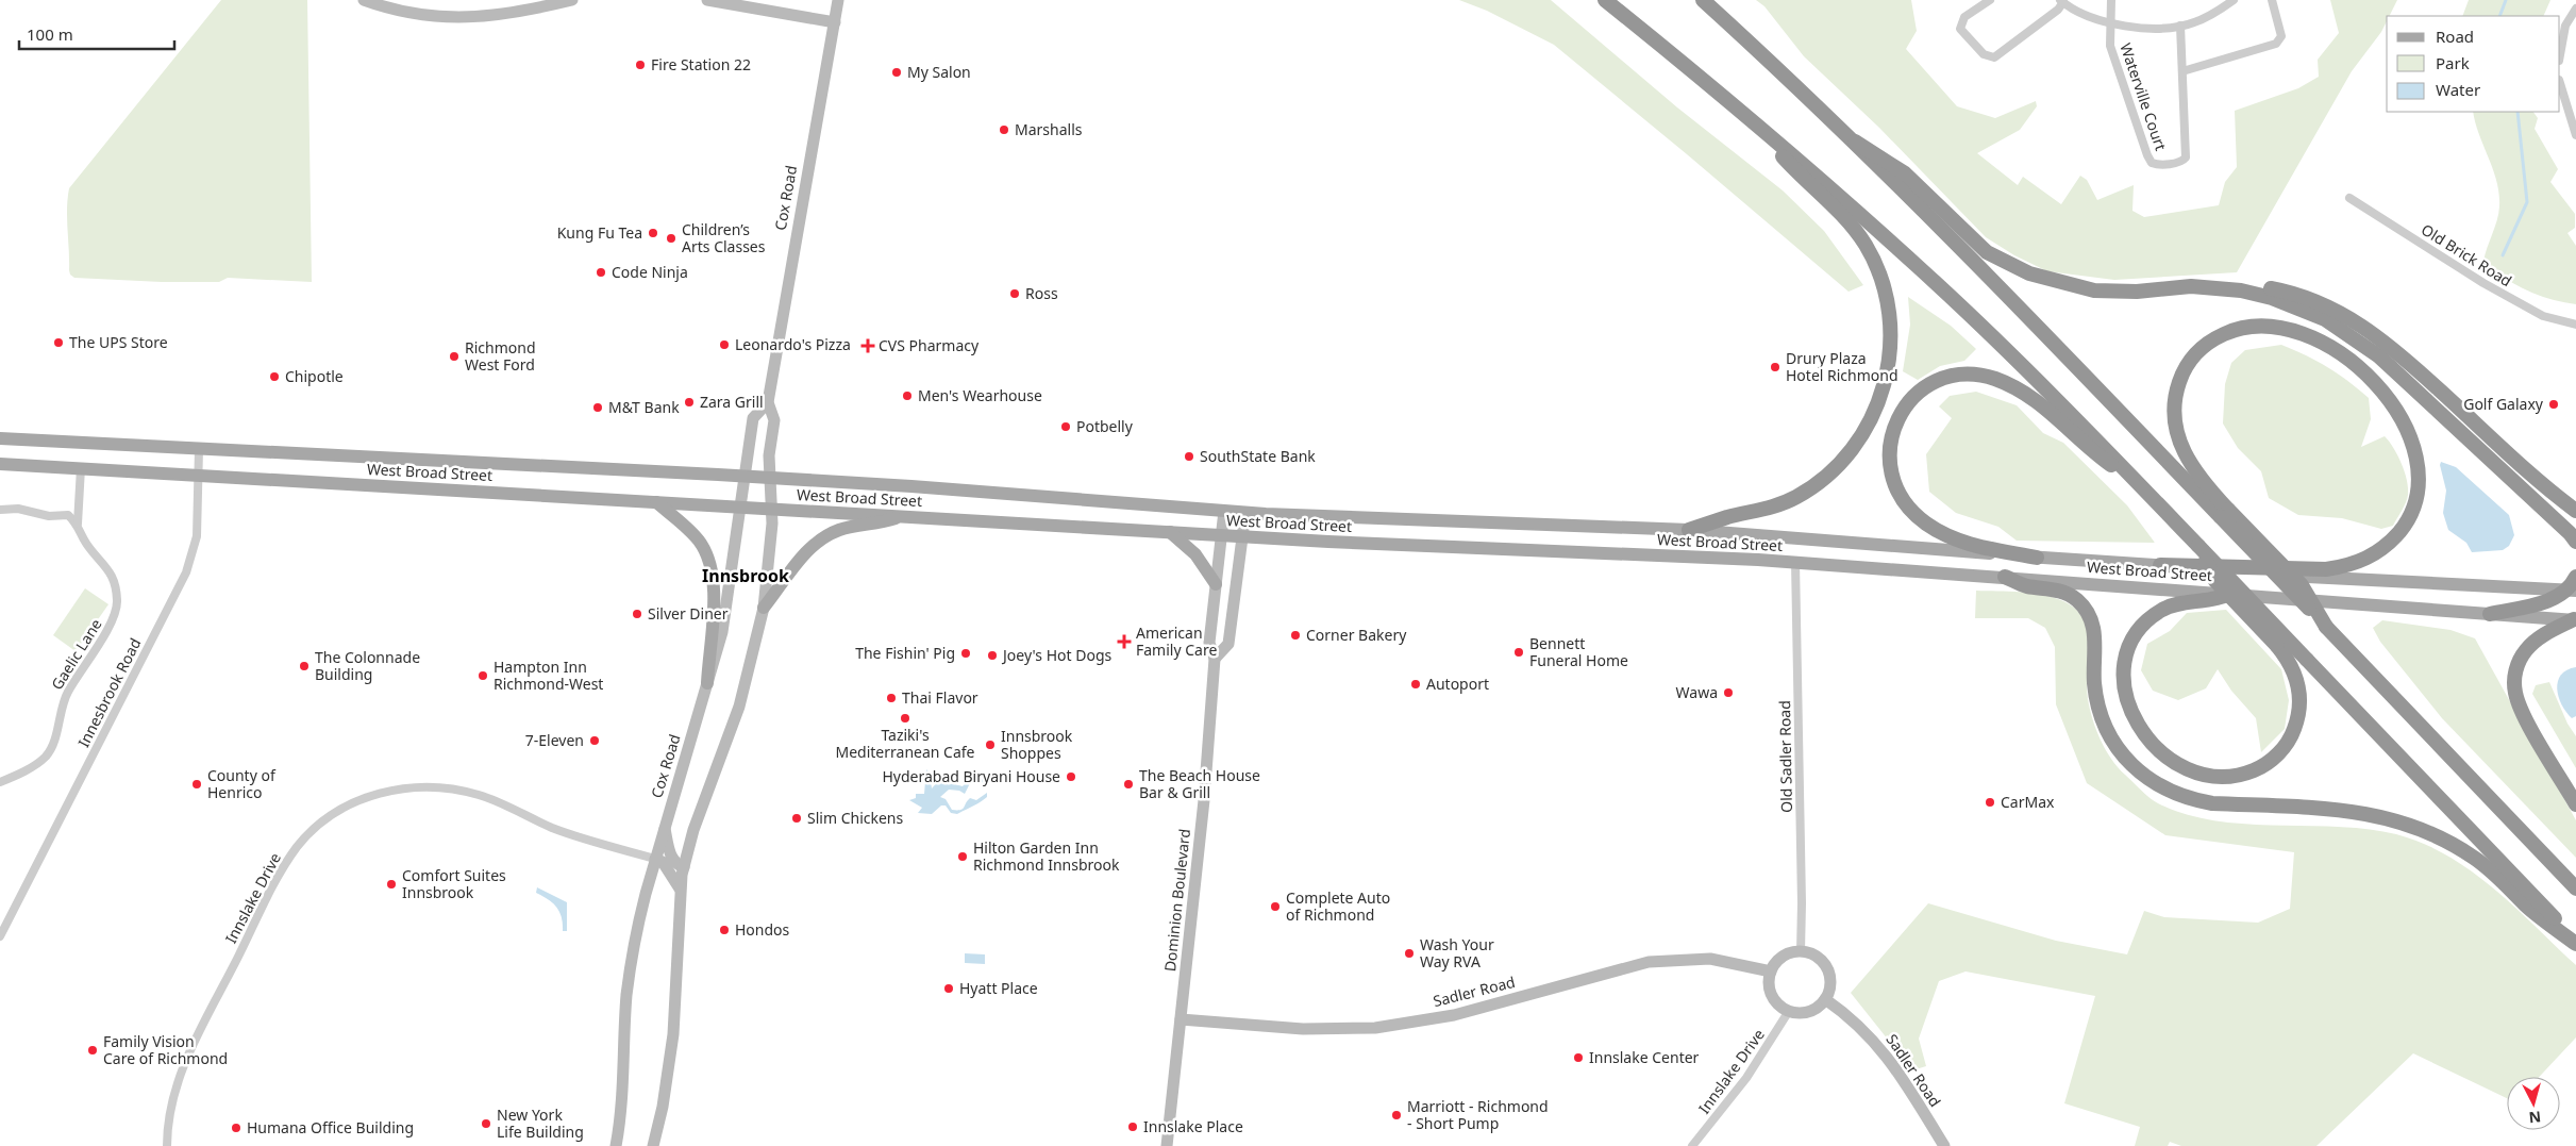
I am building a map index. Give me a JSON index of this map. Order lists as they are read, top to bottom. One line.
{"streets":{"main road":["West Broad Street"],"street":["Waterville Court","Cox Road","Old Brick Road","Gaelic Lane","Innesbrook Road","Old Sadler Road","Innslake Drive","Dominion Boulevard","Sadler Road"]},"crossings":[["Cox Road","West Broad Street"],["Cox Road","Innslake Drive"],["West Broad Street","Gaelic Lane"],["West Broad Street","Innesbrook Road"],["West Broad Street","Old Sadler Road"],["West Broad Street","Dominion Boulevard"],["Old Sadler Road","Innslake Drive"],["Old Sadler Road","Sadler Road"],["Innslake Drive","Sadler Road"],["Dominion Boulevard","Sadler Road"]],"districts":["Innsbrook"],"places":{"other":["Fire Station 22","My Salon","Marshalls","Kung Fu Tea","Children’s Arts Classes","Code Ninja","Ross","The UPS Store","Leonardo's Pizza","Richmond West Ford","Drury Plaza Hotel Richmond","Chipotle","Men's Wearhouse","Zara Grill","Golf Galaxy","M&T Bank","Potbelly","SouthState Bank","Silver Diner","Corner Bakery","Bennett Funeral Home","The Fishin' Pig","Joey's Hot Dogs","The Colonnade Building","Hampton Inn Richmond-West","Autoport","Wawa","Thai Flavor","Taziki's Mediterranean Cafe","7-Eleven","Innsbrook Shoppes","Hyderabad Biryani House","County of Henrico","The Beach House Bar & Grill","CarMax","Slim Chickens","Hilton Garden Inn Richmond Innsbrook","Comfort Suites Innsbrook","Complete Auto of Richmond","Hondos","Wash Your Way RVA","Hyatt Place","Family Vision Care of Richmond","Innslake Center","Marriott - Richmond - Short Pump","New York Life Building","Innslake Place","Humana Office Building"],"health":["CVS Pharmacy","American Family Care"]},"legend":["Road","Park","Water"],"scale_bar":"100 m","north":"bottom"}
